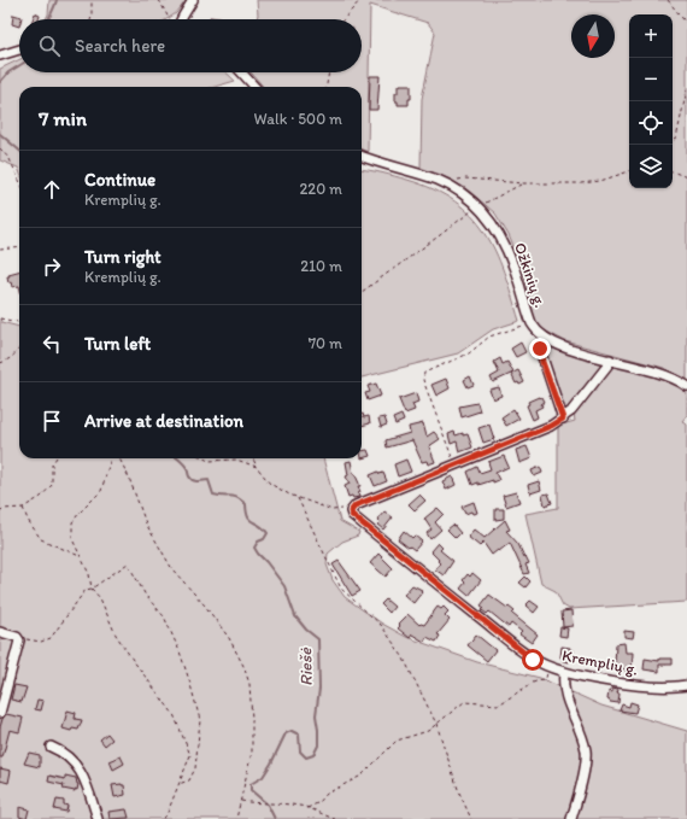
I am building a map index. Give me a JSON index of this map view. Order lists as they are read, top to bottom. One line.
{"streets":{"street":["Ožkinių g.","Kremplių g."]},"crossings":[["Ožkinių g.","Kremplių g."]],"water":["Riešė"],"north":"bottom","page":{"map_buttons":["+","−"],"search":"Search here","heading":["7 min","Walk · 500 m"],"list":[["Continue","Kremplių g.","220 m"],["Turn right","Kremplių g.","210 m"],["Turn left","70 m"],"Arrive at destination"]}}
